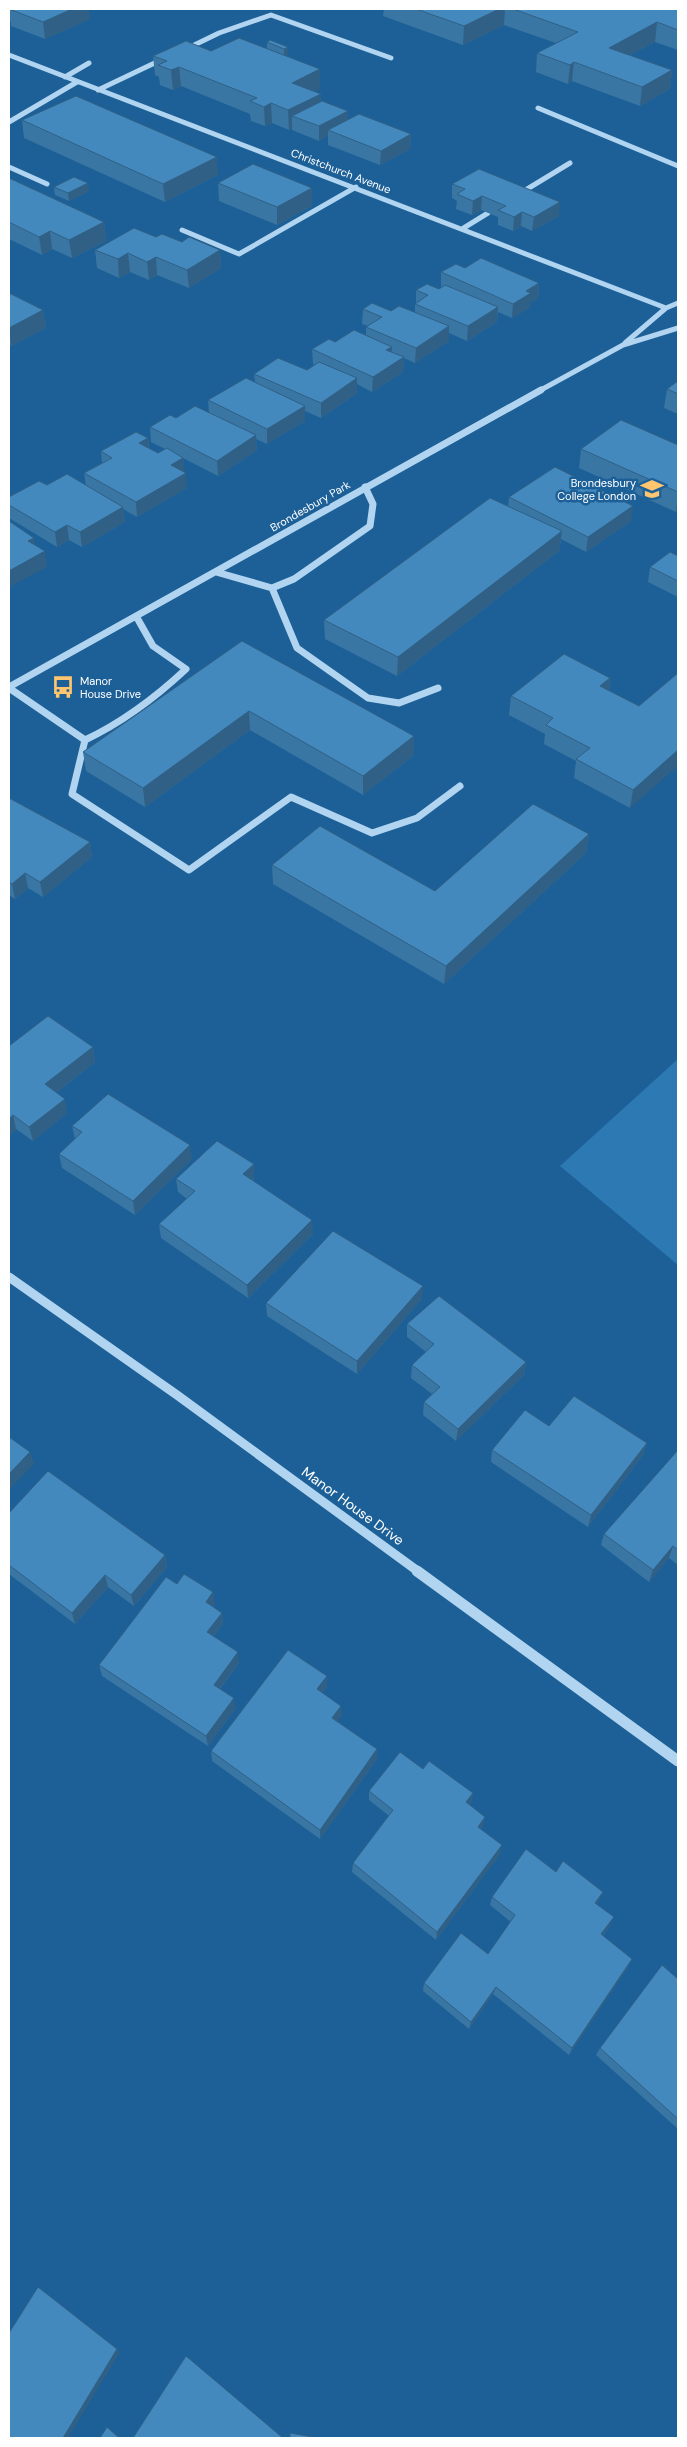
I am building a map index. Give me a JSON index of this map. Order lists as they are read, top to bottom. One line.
{"streets":{"street":["Christchurch Avenue","Brondesbury Park","Manor House Drive"]},"crossings":[["Christchurch Avenue","Brondesbury Park"]],"places":{"school or university":["Brondesbury College London"],"bus stop":["Manor House Drive"]}}
